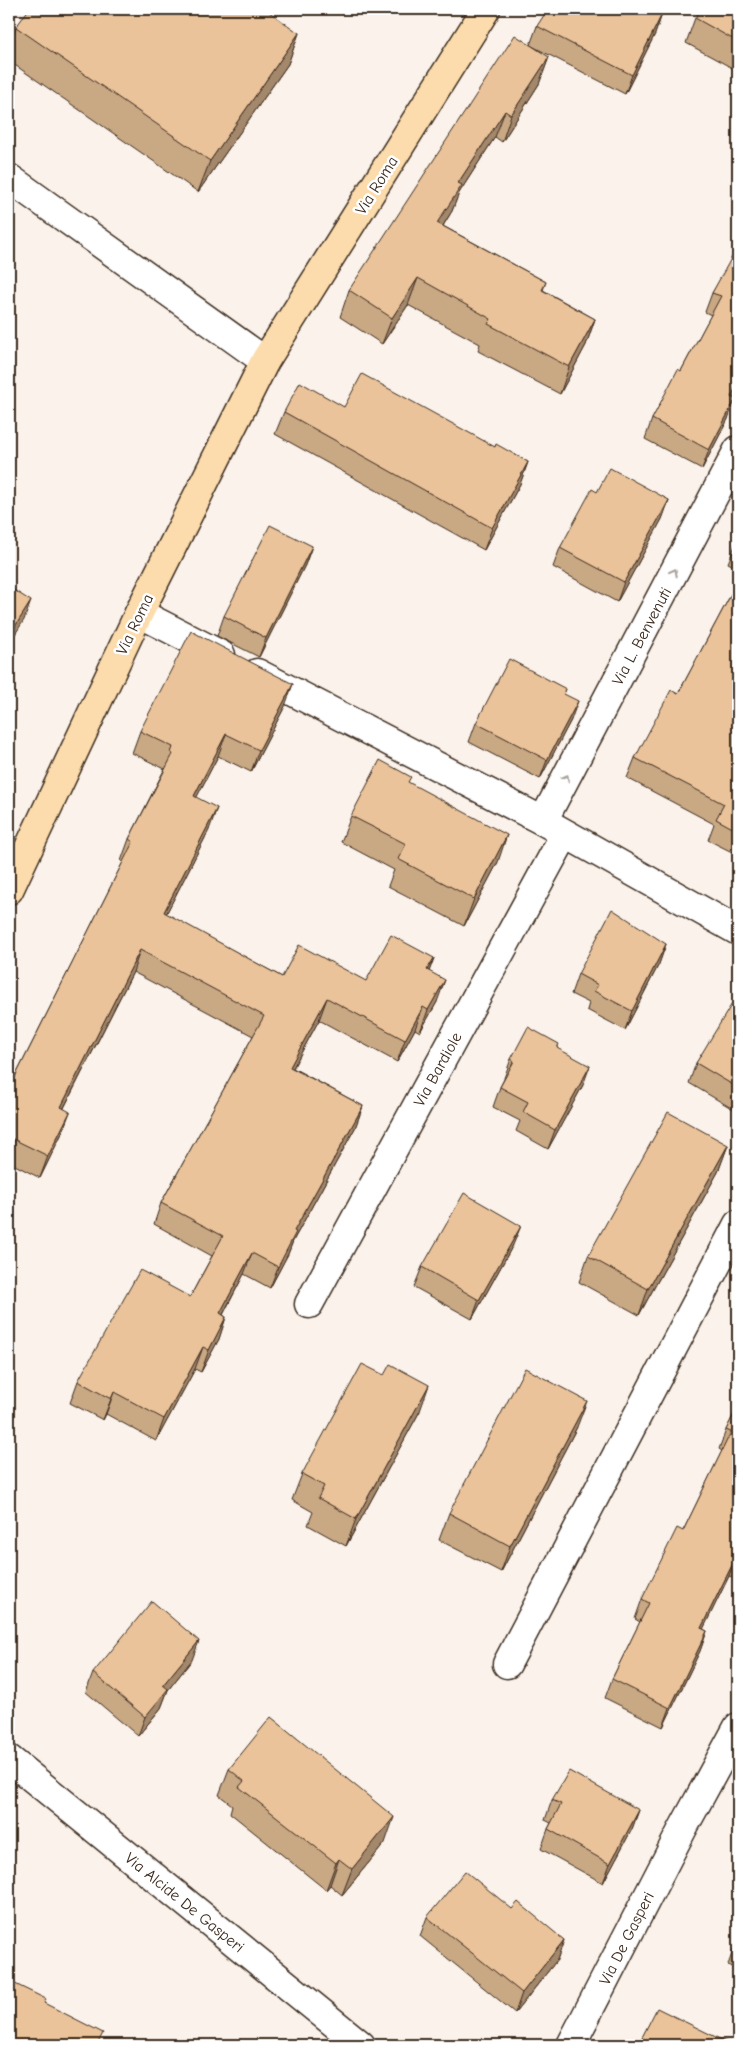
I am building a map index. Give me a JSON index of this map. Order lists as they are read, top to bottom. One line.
{"streets":{"main road":["Via Roma"],"street":["Via L. Benvenuti","Via Bardiole","Via Alcide De Gasperi","Via De Gasperi"]},"crossings":[["Via L. Benvenuti","Via Bardiole"]],"one_way":["Via L. Benvenuti"]}
